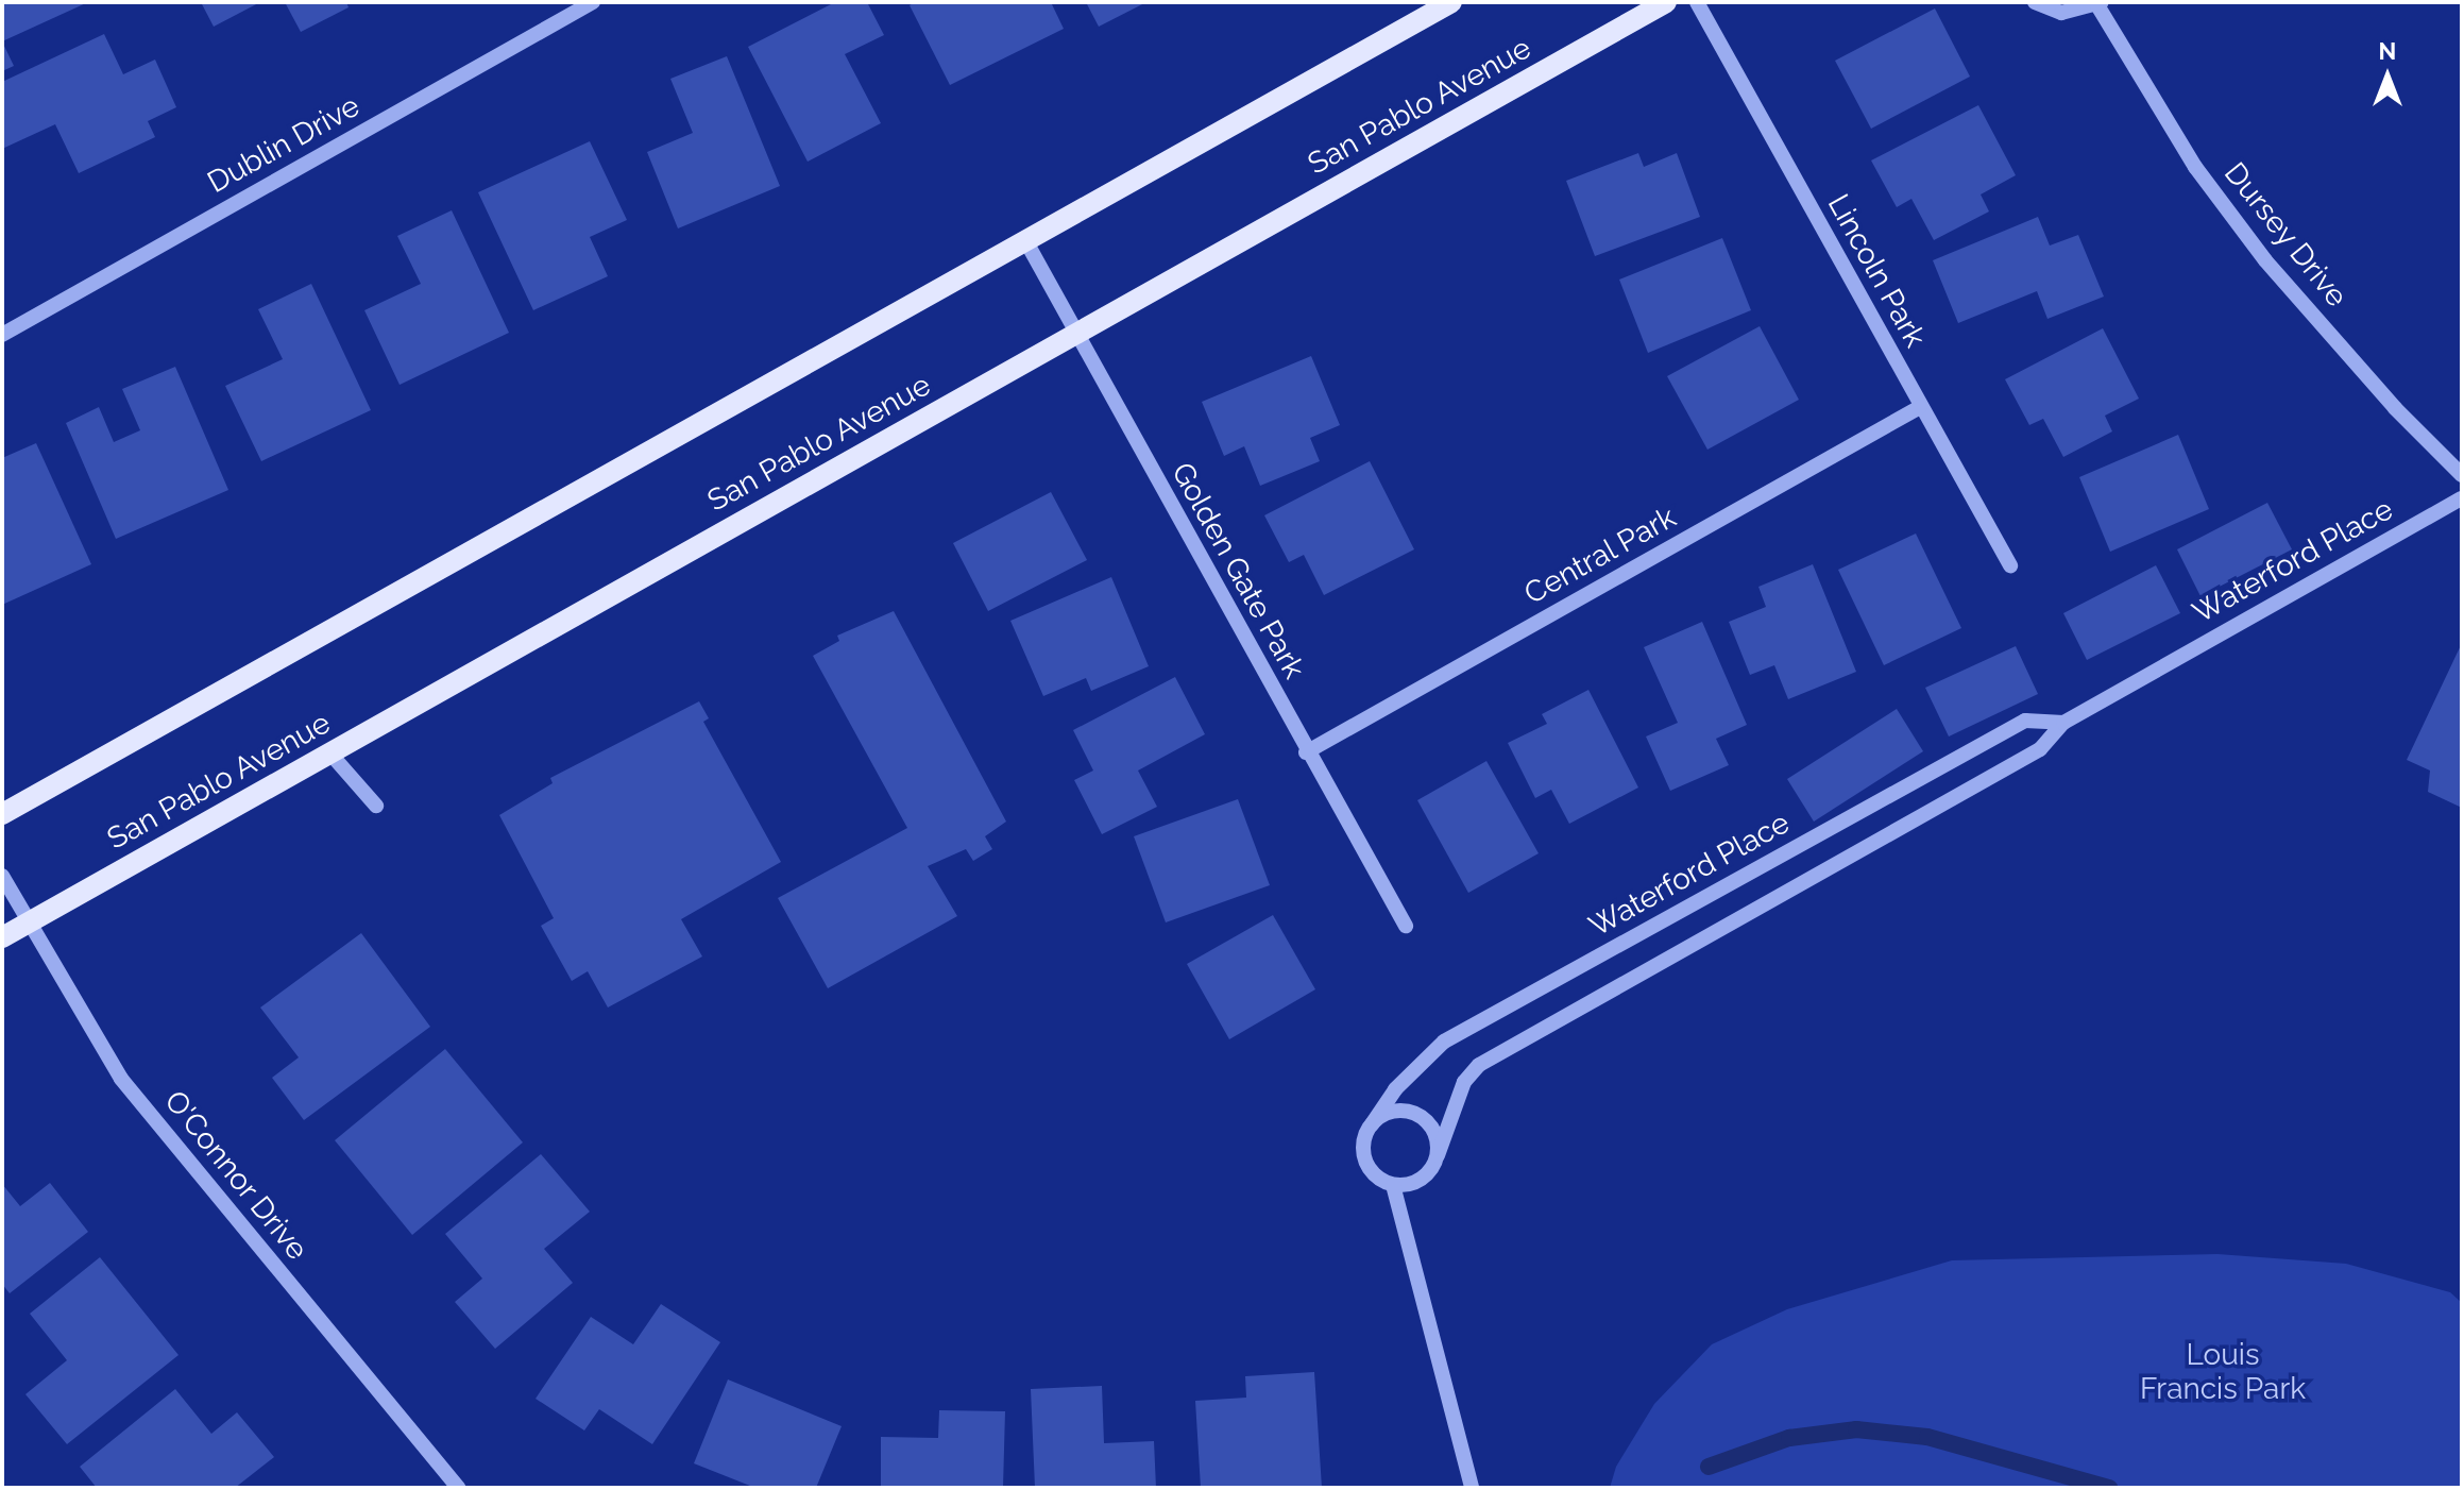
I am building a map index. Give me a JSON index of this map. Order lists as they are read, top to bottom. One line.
{"streets":{"main road":["San Pablo Avenue"],"street":["Dublin Drive","Dursey Drive","Lincoln Park","Central Park","Waterford Place","Golden Gate Park","O'Connor Drive"]},"crossings":[["San Pablo Avenue","Golden Gate Park"],["San Pablo Avenue","O'Connor Drive"],["Lincoln Park","Central Park"],["Central Park","Golden Gate Park"]],"parks":["Louis Francis Park"],"north":"top"}
